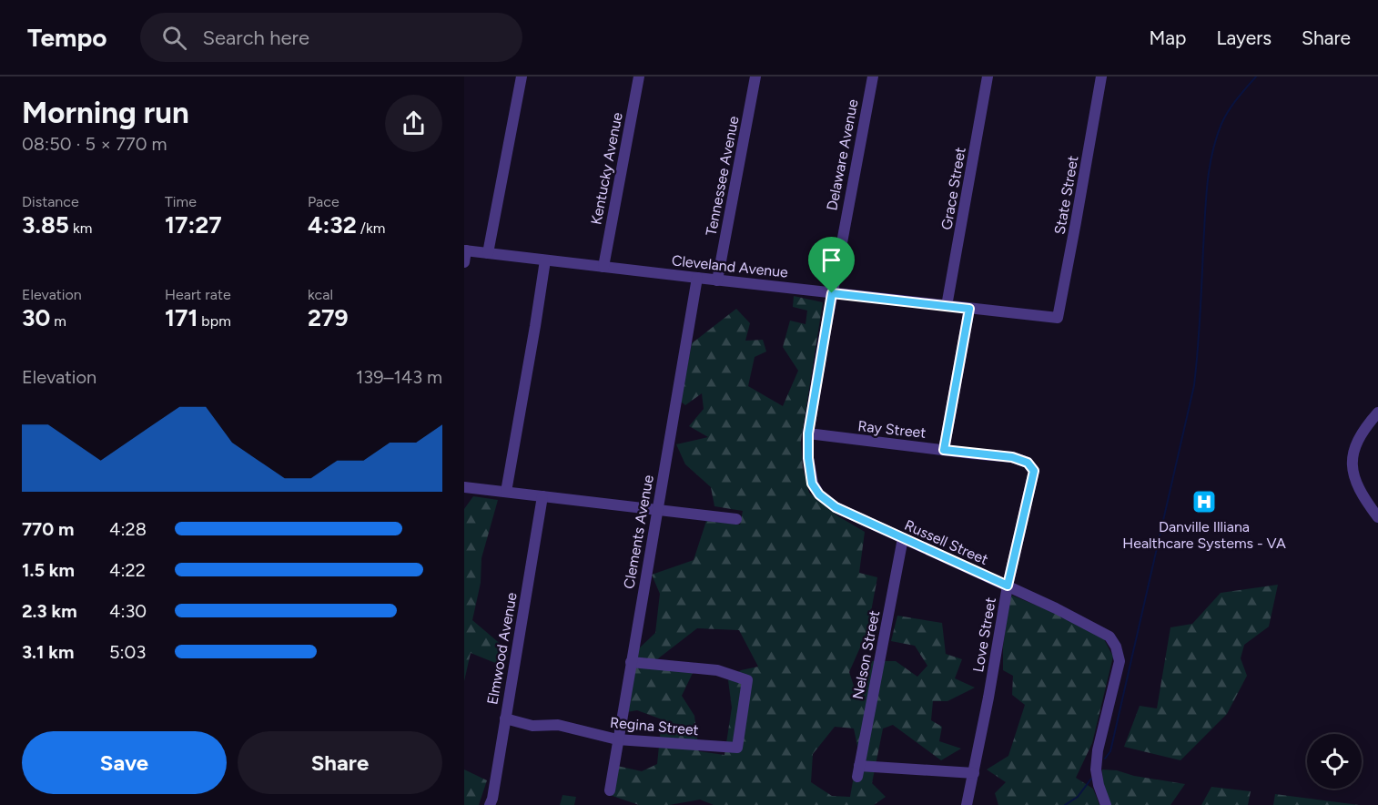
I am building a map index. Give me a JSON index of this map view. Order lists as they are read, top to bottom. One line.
{"streets":{"street":["Delaware Avenue","Kentucky Avenue","Tennessee Avenue","Grace Street","State Street","Cleveland Avenue","Ray Street","Clements Avenue","Russell Street","Love Street","Elmwood Avenue","Nelson Street","Regina Street"]},"crossings":[["Delaware Avenue","Cleveland Avenue"],["Delaware Avenue","Ray Street"],["Delaware Avenue","Russell Street"],["Kentucky Avenue","Cleveland Avenue"],["Tennessee Avenue","Cleveland Avenue"],["Grace Street","Cleveland Avenue"],["State Street","Cleveland Avenue"],["Cleveland Avenue","Clements Avenue"],["Ray Street","Russell Street"],["Ray Street","Love Street"],["Clements Avenue","Regina Street"],["Russell Street","Love Street"],["Russell Street","Nelson Street"],["Love Street","Nelson Street"],["Elmwood Avenue","Regina Street"]],"places":{"hospital":["Danville Illiana Healthcare Systems - VA"]},"page":{"header":"Tempo","search":"Search here","nav":["Map","Layers","Share"],"heading":["Morning run","08:50 · 5 × 770 m"],"stats":[["Distance","3.85 km"],["Time","17:27"],["Pace","4:32 /km"],["Elevation","30 m"],["Heart rate","171 bpm"],["kcal","279"]],"chart":["Elevation","139–143 m"],"list":[{"name":"770 m","note":"4:28"},{"name":"1.5 km","note":"4:22"},{"name":"2.3 km","note":"4:30"},{"name":"3.1 km","note":"5:03"}],"buttons":["Save","Share"]}}
